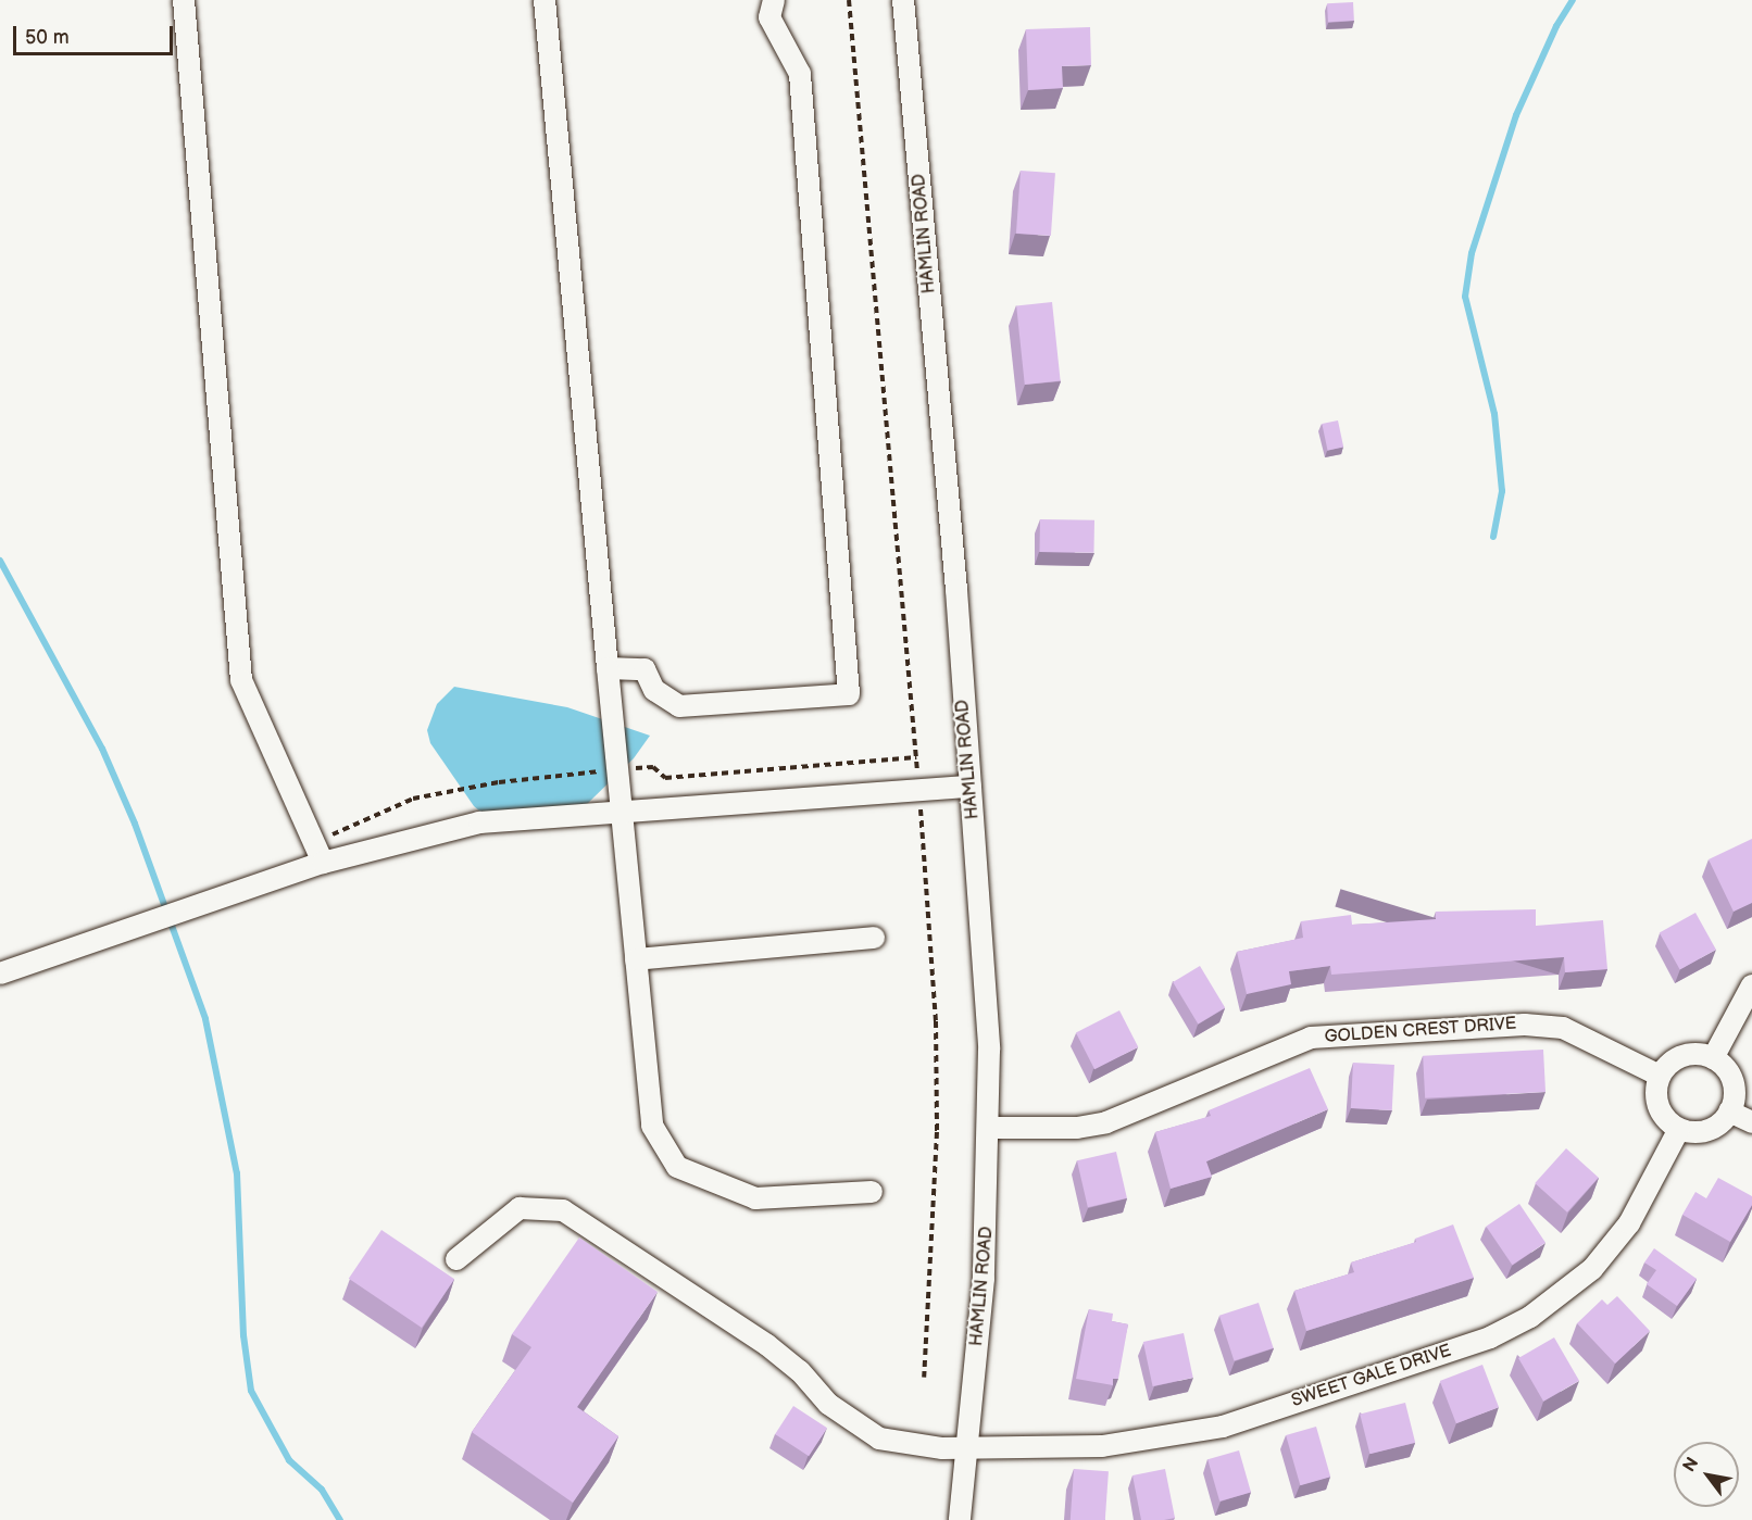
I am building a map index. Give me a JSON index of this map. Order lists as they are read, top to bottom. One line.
{"streets":{"street":["HAMLIN ROAD","GOLDEN CREST DRIVE","SWEET GALE DRIVE"]},"crossings":[["HAMLIN ROAD","GOLDEN CREST DRIVE"],["HAMLIN ROAD","SWEET GALE DRIVE"],["GOLDEN CREST DRIVE","SWEET GALE DRIVE"]],"scale_bar":"50 m","north":"top left"}
